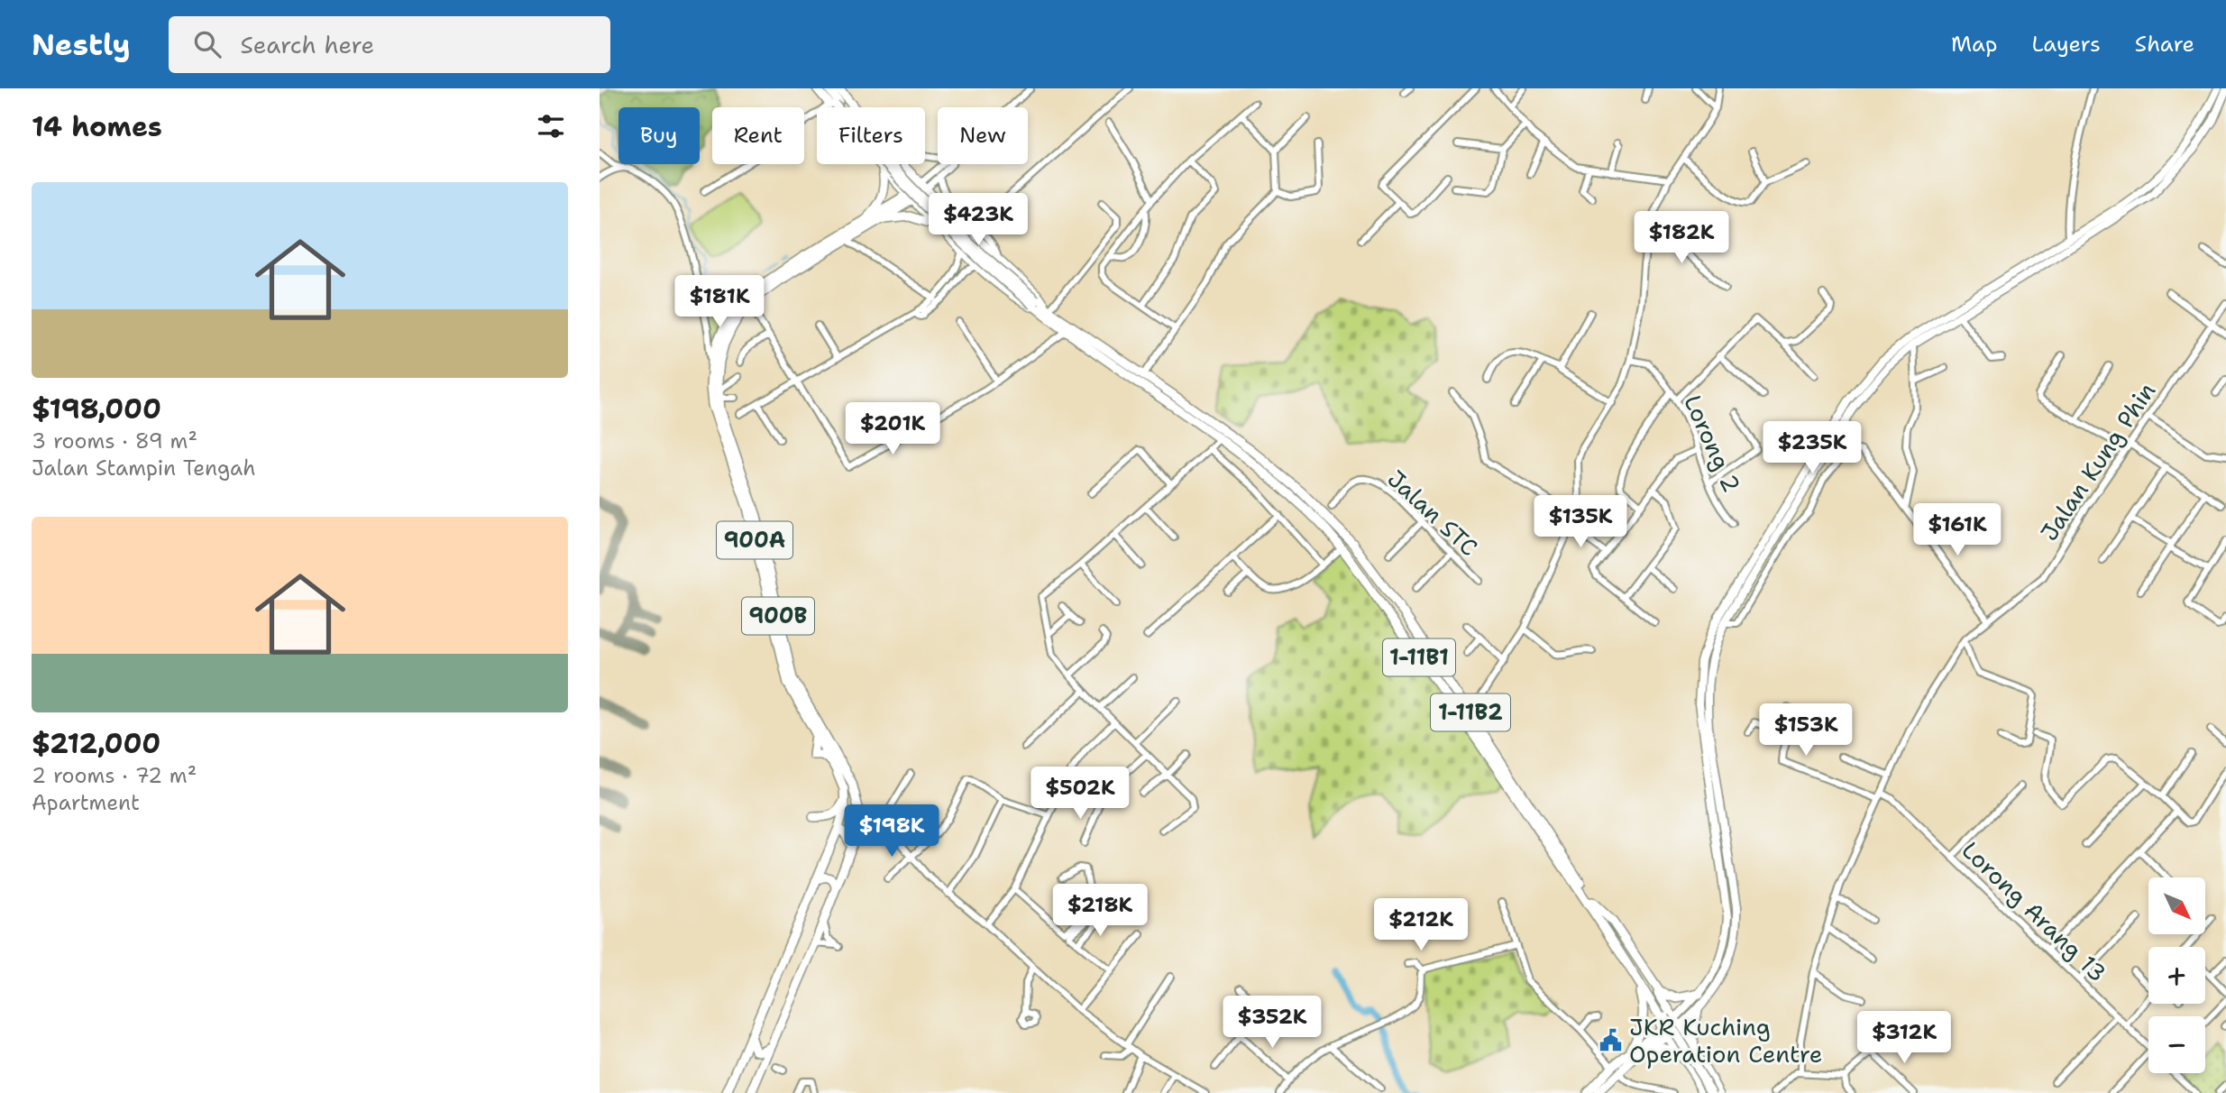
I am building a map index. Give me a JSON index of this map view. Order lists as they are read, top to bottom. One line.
{"streets":{"highway":["900A","900B","1-11B1","1-11B2"],"street":["Lorong 2","Jalan Kung Phin","Jalan STC","Lorong Arang 13"]},"crossings":[["Jalan Kung Phin","Lorong Arang 13"],["900A","900B"],["900A","1-11B2"],["900B","1-11B2"],["1-11B1","1-11B2"]],"places":{"public building":["JKR Kuching Operation Centre"]},"north":"bottom right","page":{"header":"Nestly","search":"Search here","nav":["Map","Layers","Share"],"heading":"14 homes","chip":["Buy","Rent","Filters","New"],"list":[{"name":"$198,000","note":"3 rooms · 89 m² · Jalan Stampin Tengah"},{"name":"$212,000","note":"2 rooms · 72 m² · Apartment"}],"price":["$423K","$182K","$181K","$201K","$235K","$135K","$161K","$153K","$502K","$198K","$218K","$212K","$352K","$312K"],"map_buttons":["+","−"]}}
